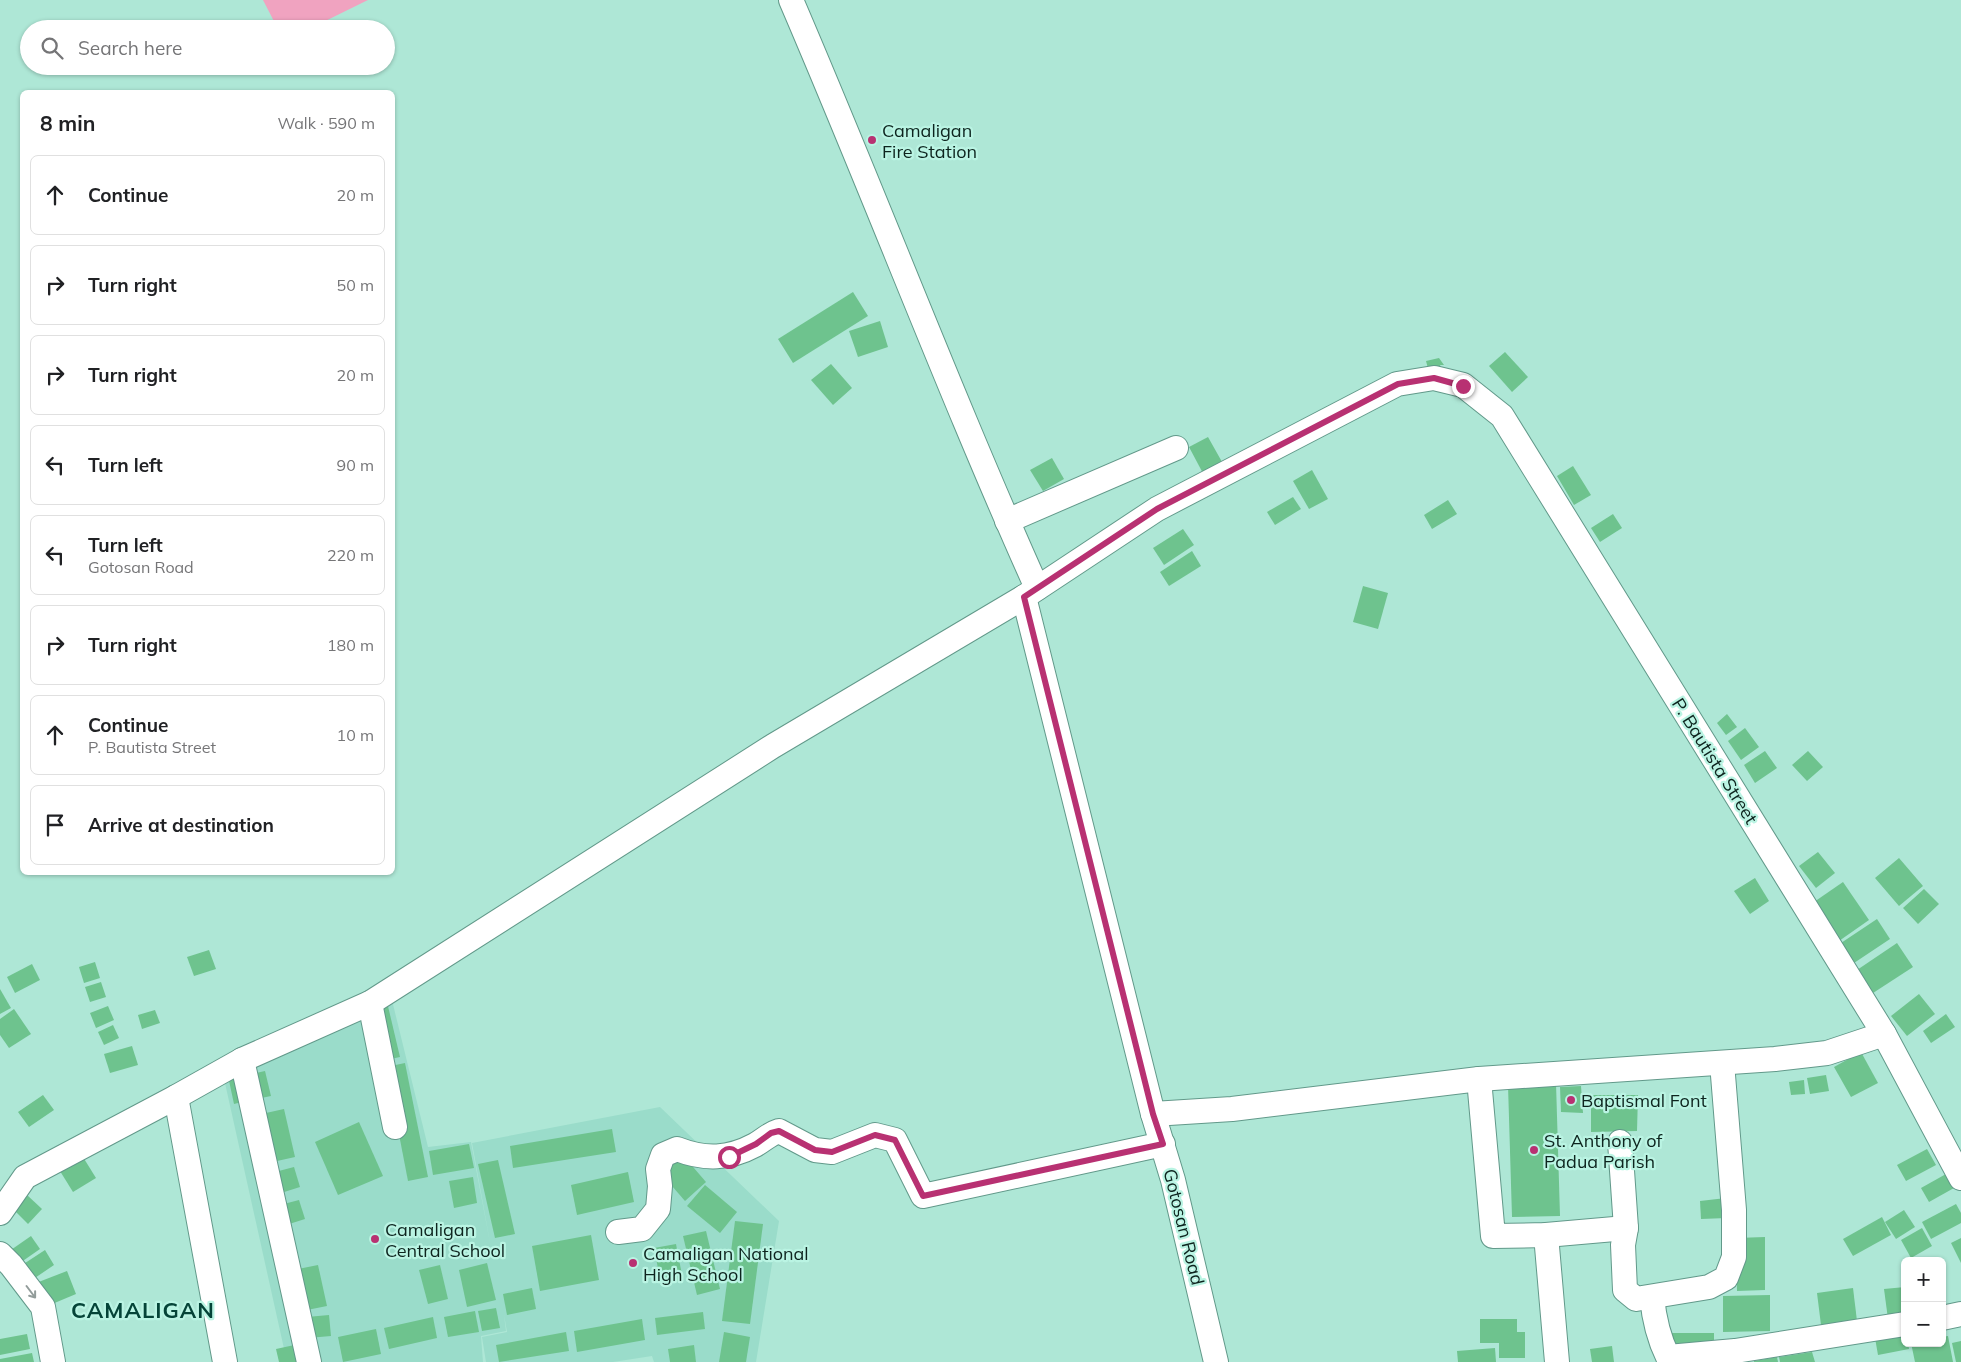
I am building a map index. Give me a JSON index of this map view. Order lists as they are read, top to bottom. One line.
{"streets":{"street":["P. Bautista Street","Gotosan Road"]},"crossings":[["P. Bautista Street","Gotosan Road"]],"districts":["CAMALIGAN"],"places":["Camaligan Fire Station","Baptismal Font","St. Anthony of Padua Parish","Camaligan Central School","Camaligan National High School"],"page":{"search":"Search here","heading":["8 min","Walk · 590 m"],"list":[["Continue","20 m"],["Turn right","50 m"],["Turn right","20 m"],["Turn left","90 m"],["Turn left","Gotosan Road","220 m"],["Turn right","180 m"],["Continue","P. Bautista Street","10 m"],"Arrive at destination"],"map_buttons":["+","−"]}}
